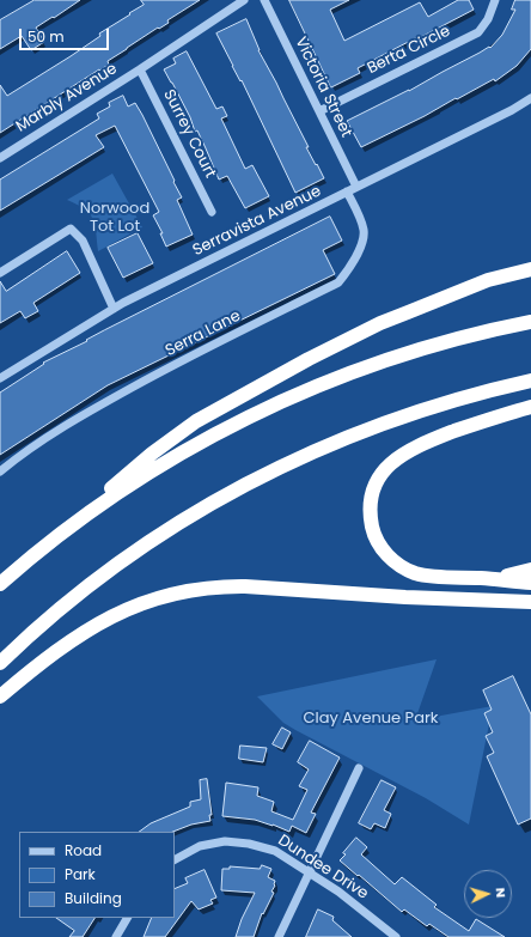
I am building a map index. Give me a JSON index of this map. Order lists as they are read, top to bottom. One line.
{"streets":{"street":["Berta Circle","Victoria Street","Marbly Avenue","Surrey Court","Serravista Avenue","Serra Lane","Dundee Drive"]},"crossings":[["Berta Circle","Victoria Street"],["Victoria Street","Serravista Avenue"],["Marbly Avenue","Surrey Court"],["Serravista Avenue","Serra Lane"]],"parks":["Norwood Tot Lot","Clay Avenue Park"],"legend":["Road","Park","Building"],"scale_bar":"50 m","north":"right"}
